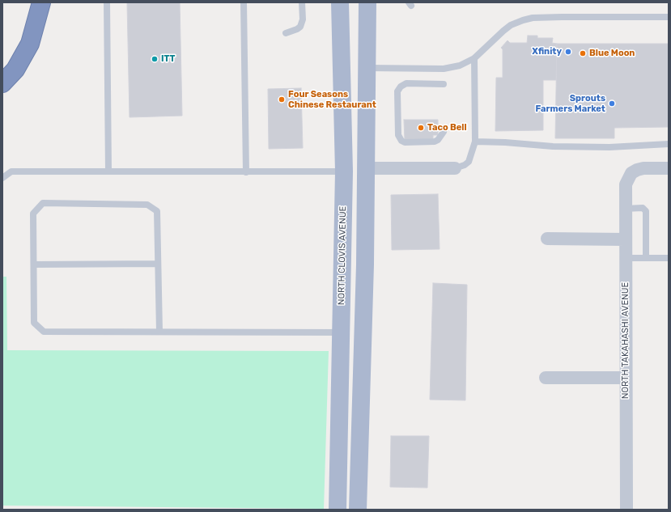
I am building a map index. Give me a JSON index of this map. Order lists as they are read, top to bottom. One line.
{"streets":{"main road":["NORTH CLOVIS AVENUE"],"street":["NORTH TAKAHASHI AVENUE"]},"places":["Xfinity","Blue Moon","ITT","Four Seasons Chinese Restaurant","Sprouts Farmers Market","Taco Bell"]}
